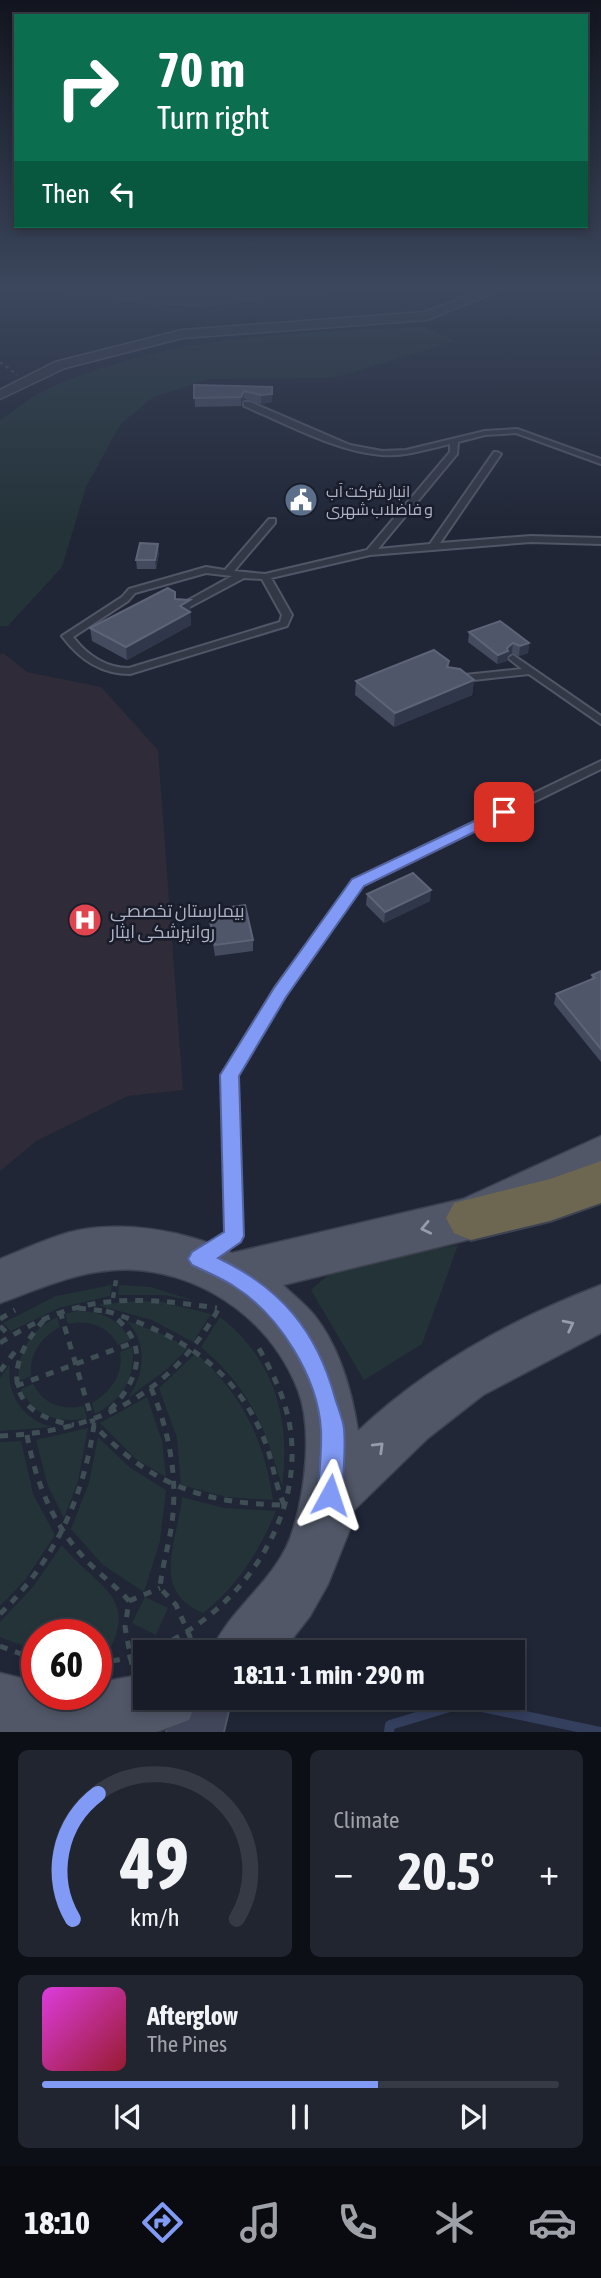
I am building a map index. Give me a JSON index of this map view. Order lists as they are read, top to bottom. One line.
{"places":{"public building":["انبار شرکت آب و فاضلاب شهری"],"hospital":["بیمارستان تخصصی روانپزشکی ایثار"]},"page":{"turn":["70 m","Turn right"],"then":"Then","limit":"60","trip":"18:11 · 1 min · 290 m","tile":"Climate","heat":["−","20.5°","+"],"song":["Afterglow","The Pines"],"tabs":"18:10","gauge":["49","km/h"]}}
